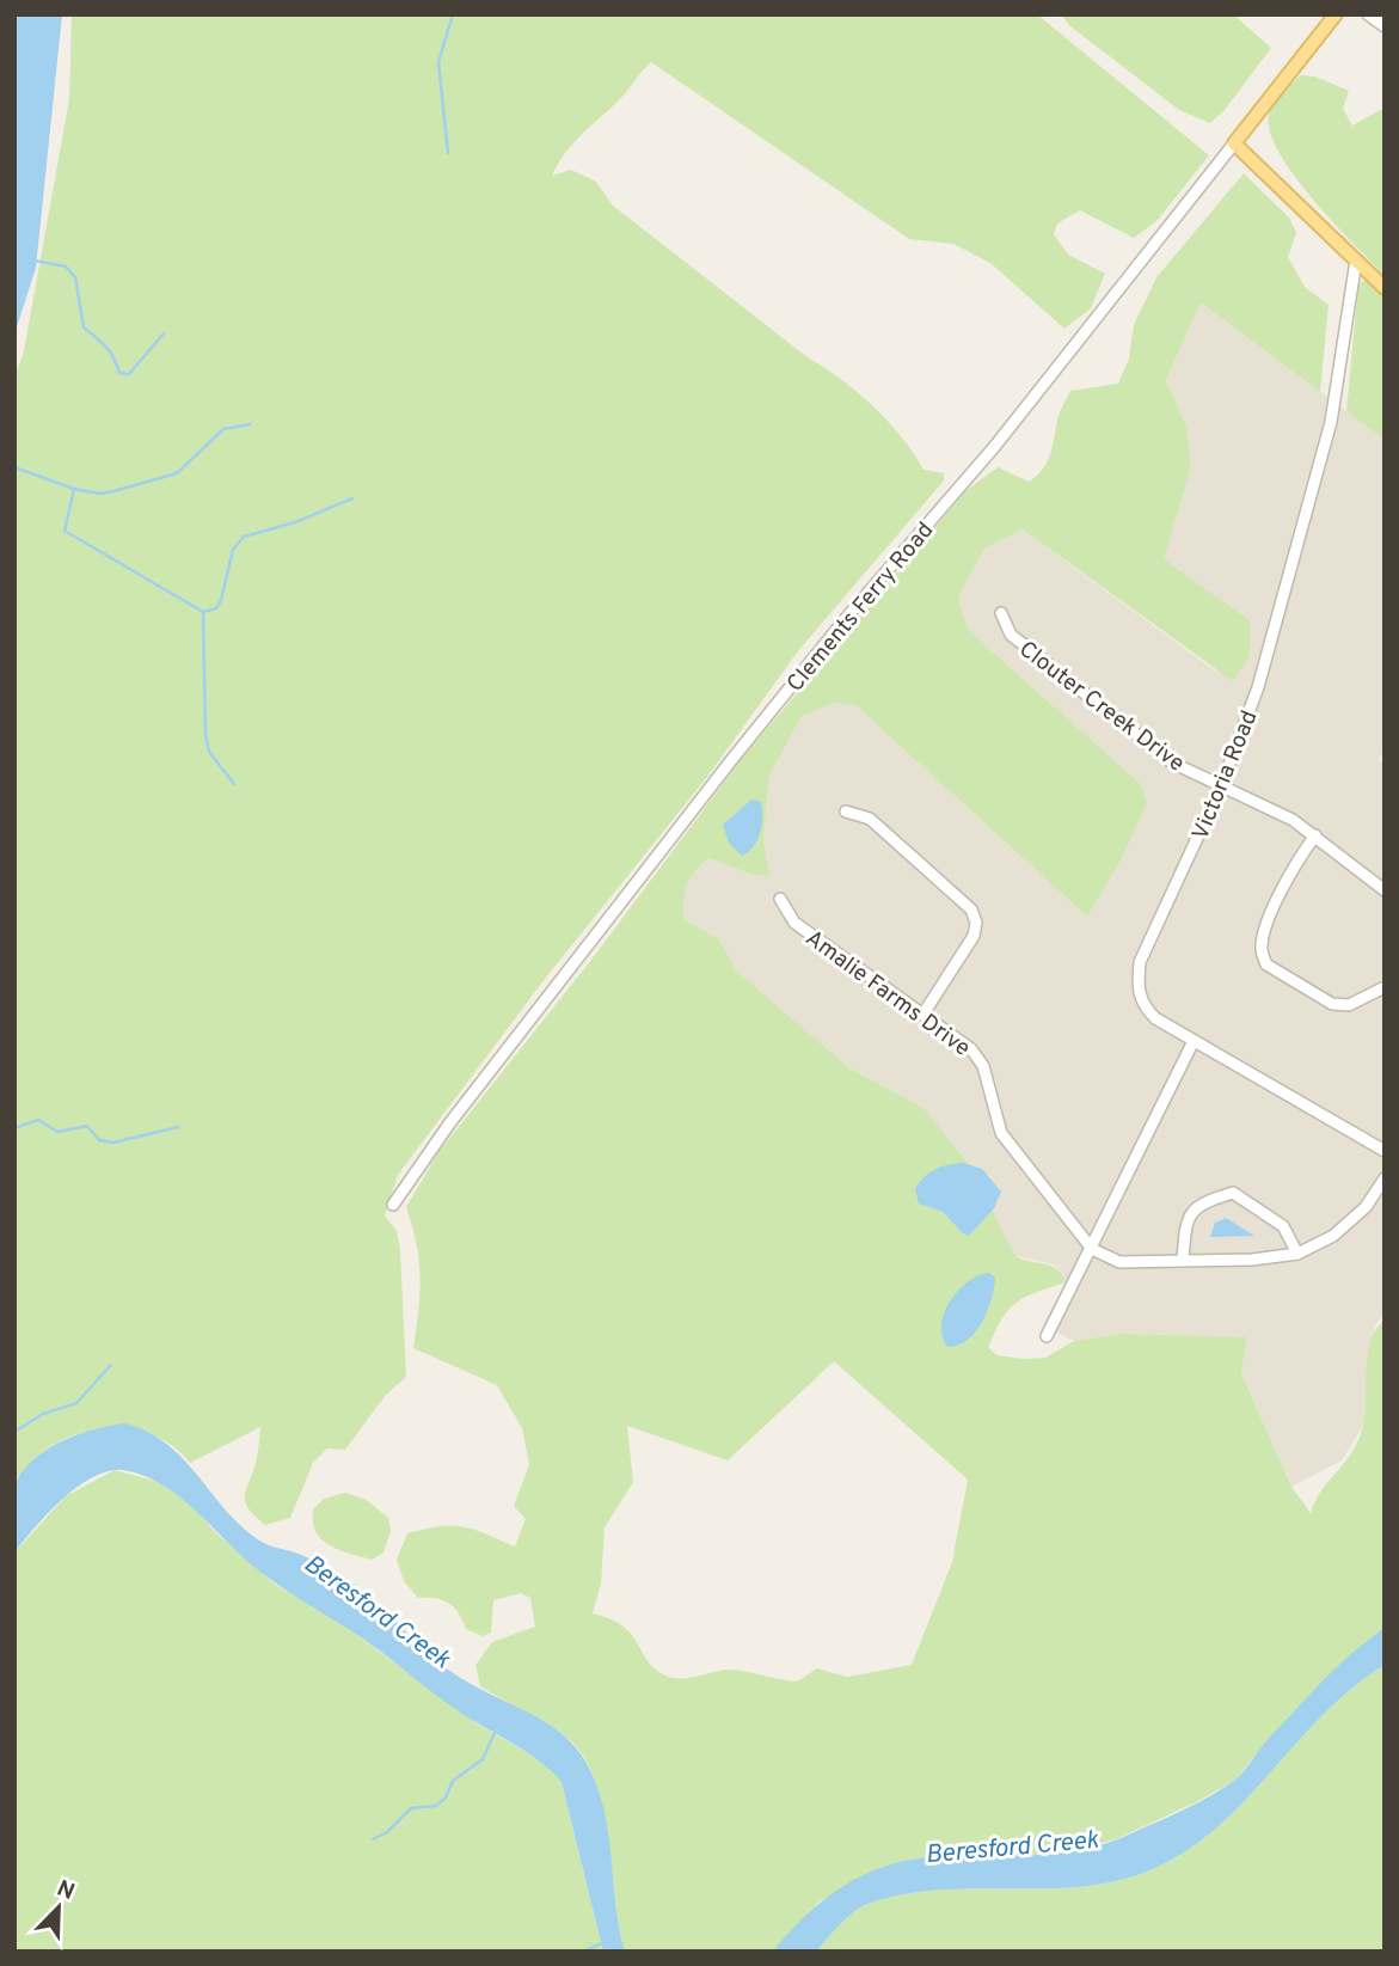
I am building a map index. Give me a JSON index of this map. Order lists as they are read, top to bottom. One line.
{"streets":{"main road":["Clements Ferry Road"],"street":["Clouter Creek Drive","Victoria Road","Amalie Farms Drive"]},"crossings":[["Clouter Creek Drive","Victoria Road"]],"water":["Beresford Creek"],"north":"top right"}
